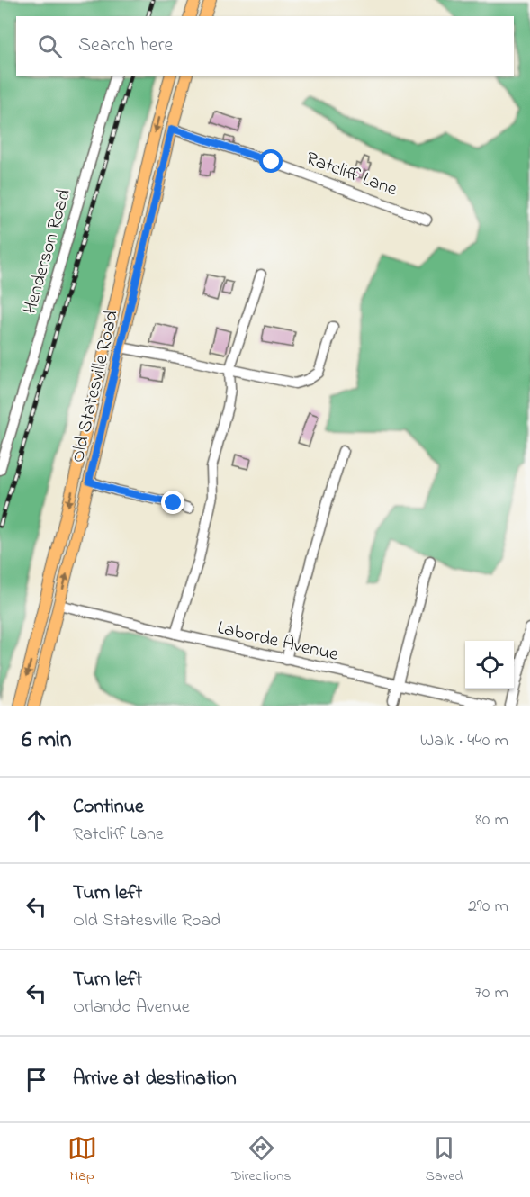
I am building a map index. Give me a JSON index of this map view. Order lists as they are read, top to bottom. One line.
{"streets":{"main road":["Old Statesville Road"],"street":["Ratcliff Lane","Henderson Road","Laborde Avenue"]},"crossings":[["Ratcliff Lane","Old Statesville Road"],["Old Statesville Road","Laborde Avenue"]],"page":{"search":"Search here","heading":["6 min","Walk · 440 m"],"list":[["Continue","Ratcliff Lane","80 m"],["Turn left","Old Statesville Road","290 m"],["Turn left","Orlando Avenue","70 m"],"Arrive at destination"],"nav":["Map","Directions","Saved"]}}
